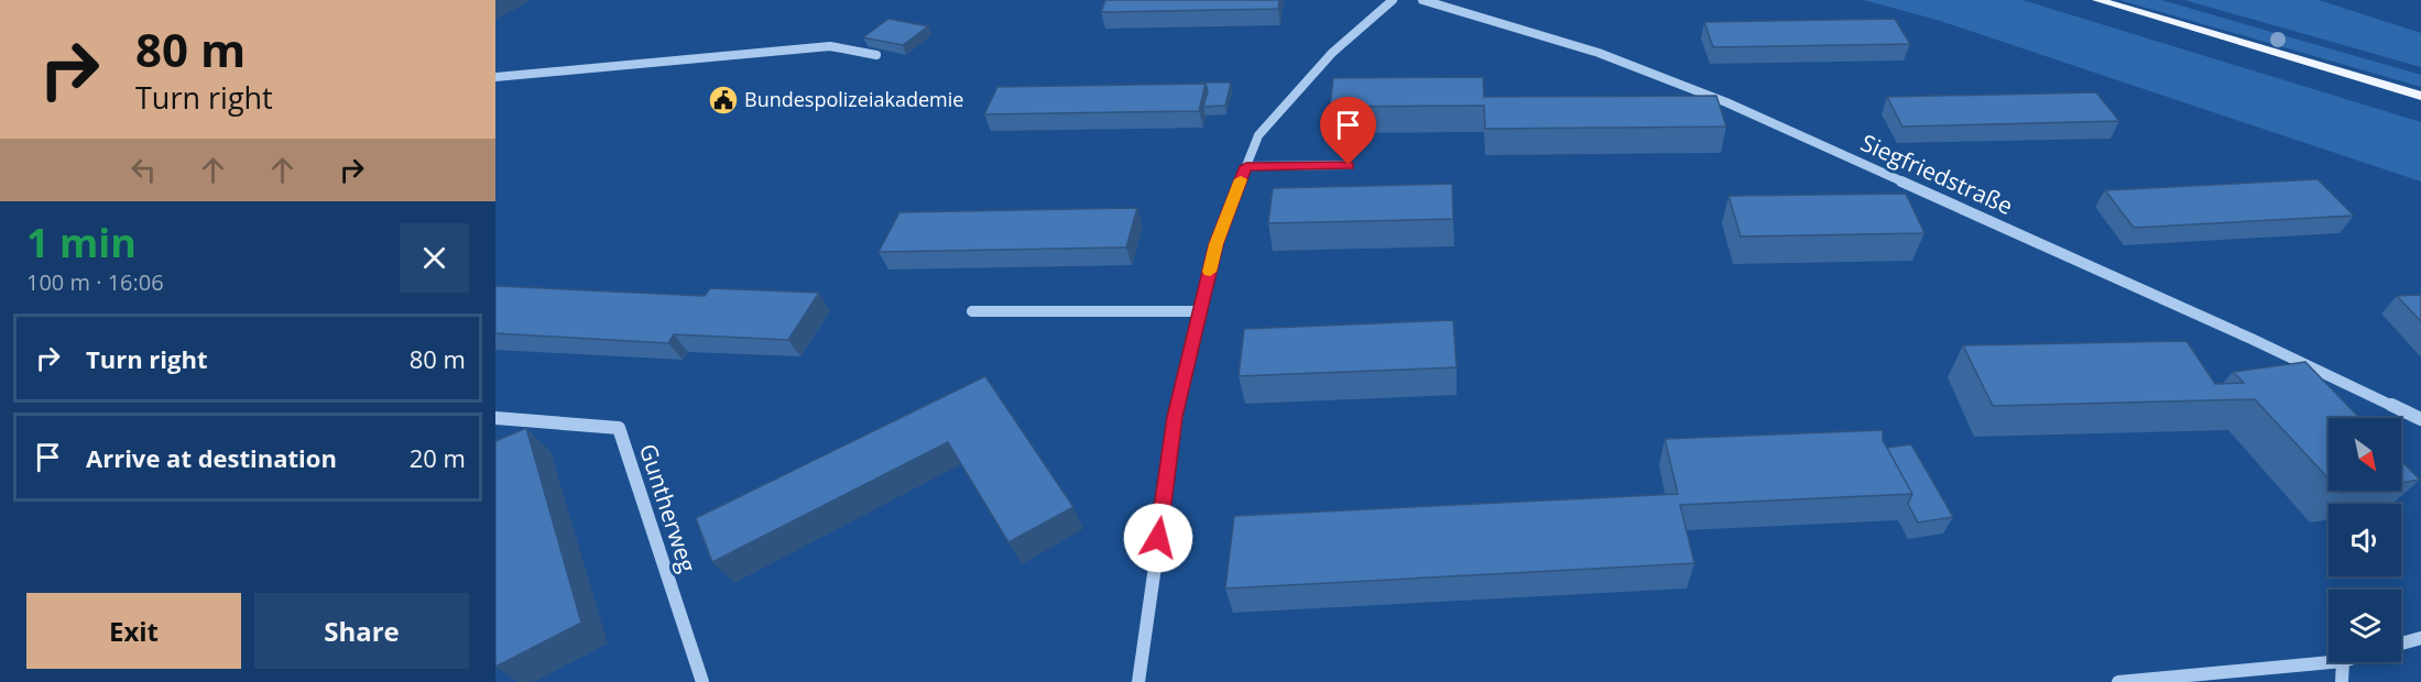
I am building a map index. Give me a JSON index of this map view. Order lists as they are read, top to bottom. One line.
{"streets":{"street":["Siegfriedstraße","Guntherweg"]},"places":{"public building":["Bundespolizeiakademie"]},"north":"bottom right","page":{"turn":["80 m","Turn right"],"heading":["1 min","100 m · 16:06"],"list":[{"name":"Turn right","value":"80 m"},{"name":"Arrive at destination","value":"20 m"}],"buttons":["Exit","Share"]}}
